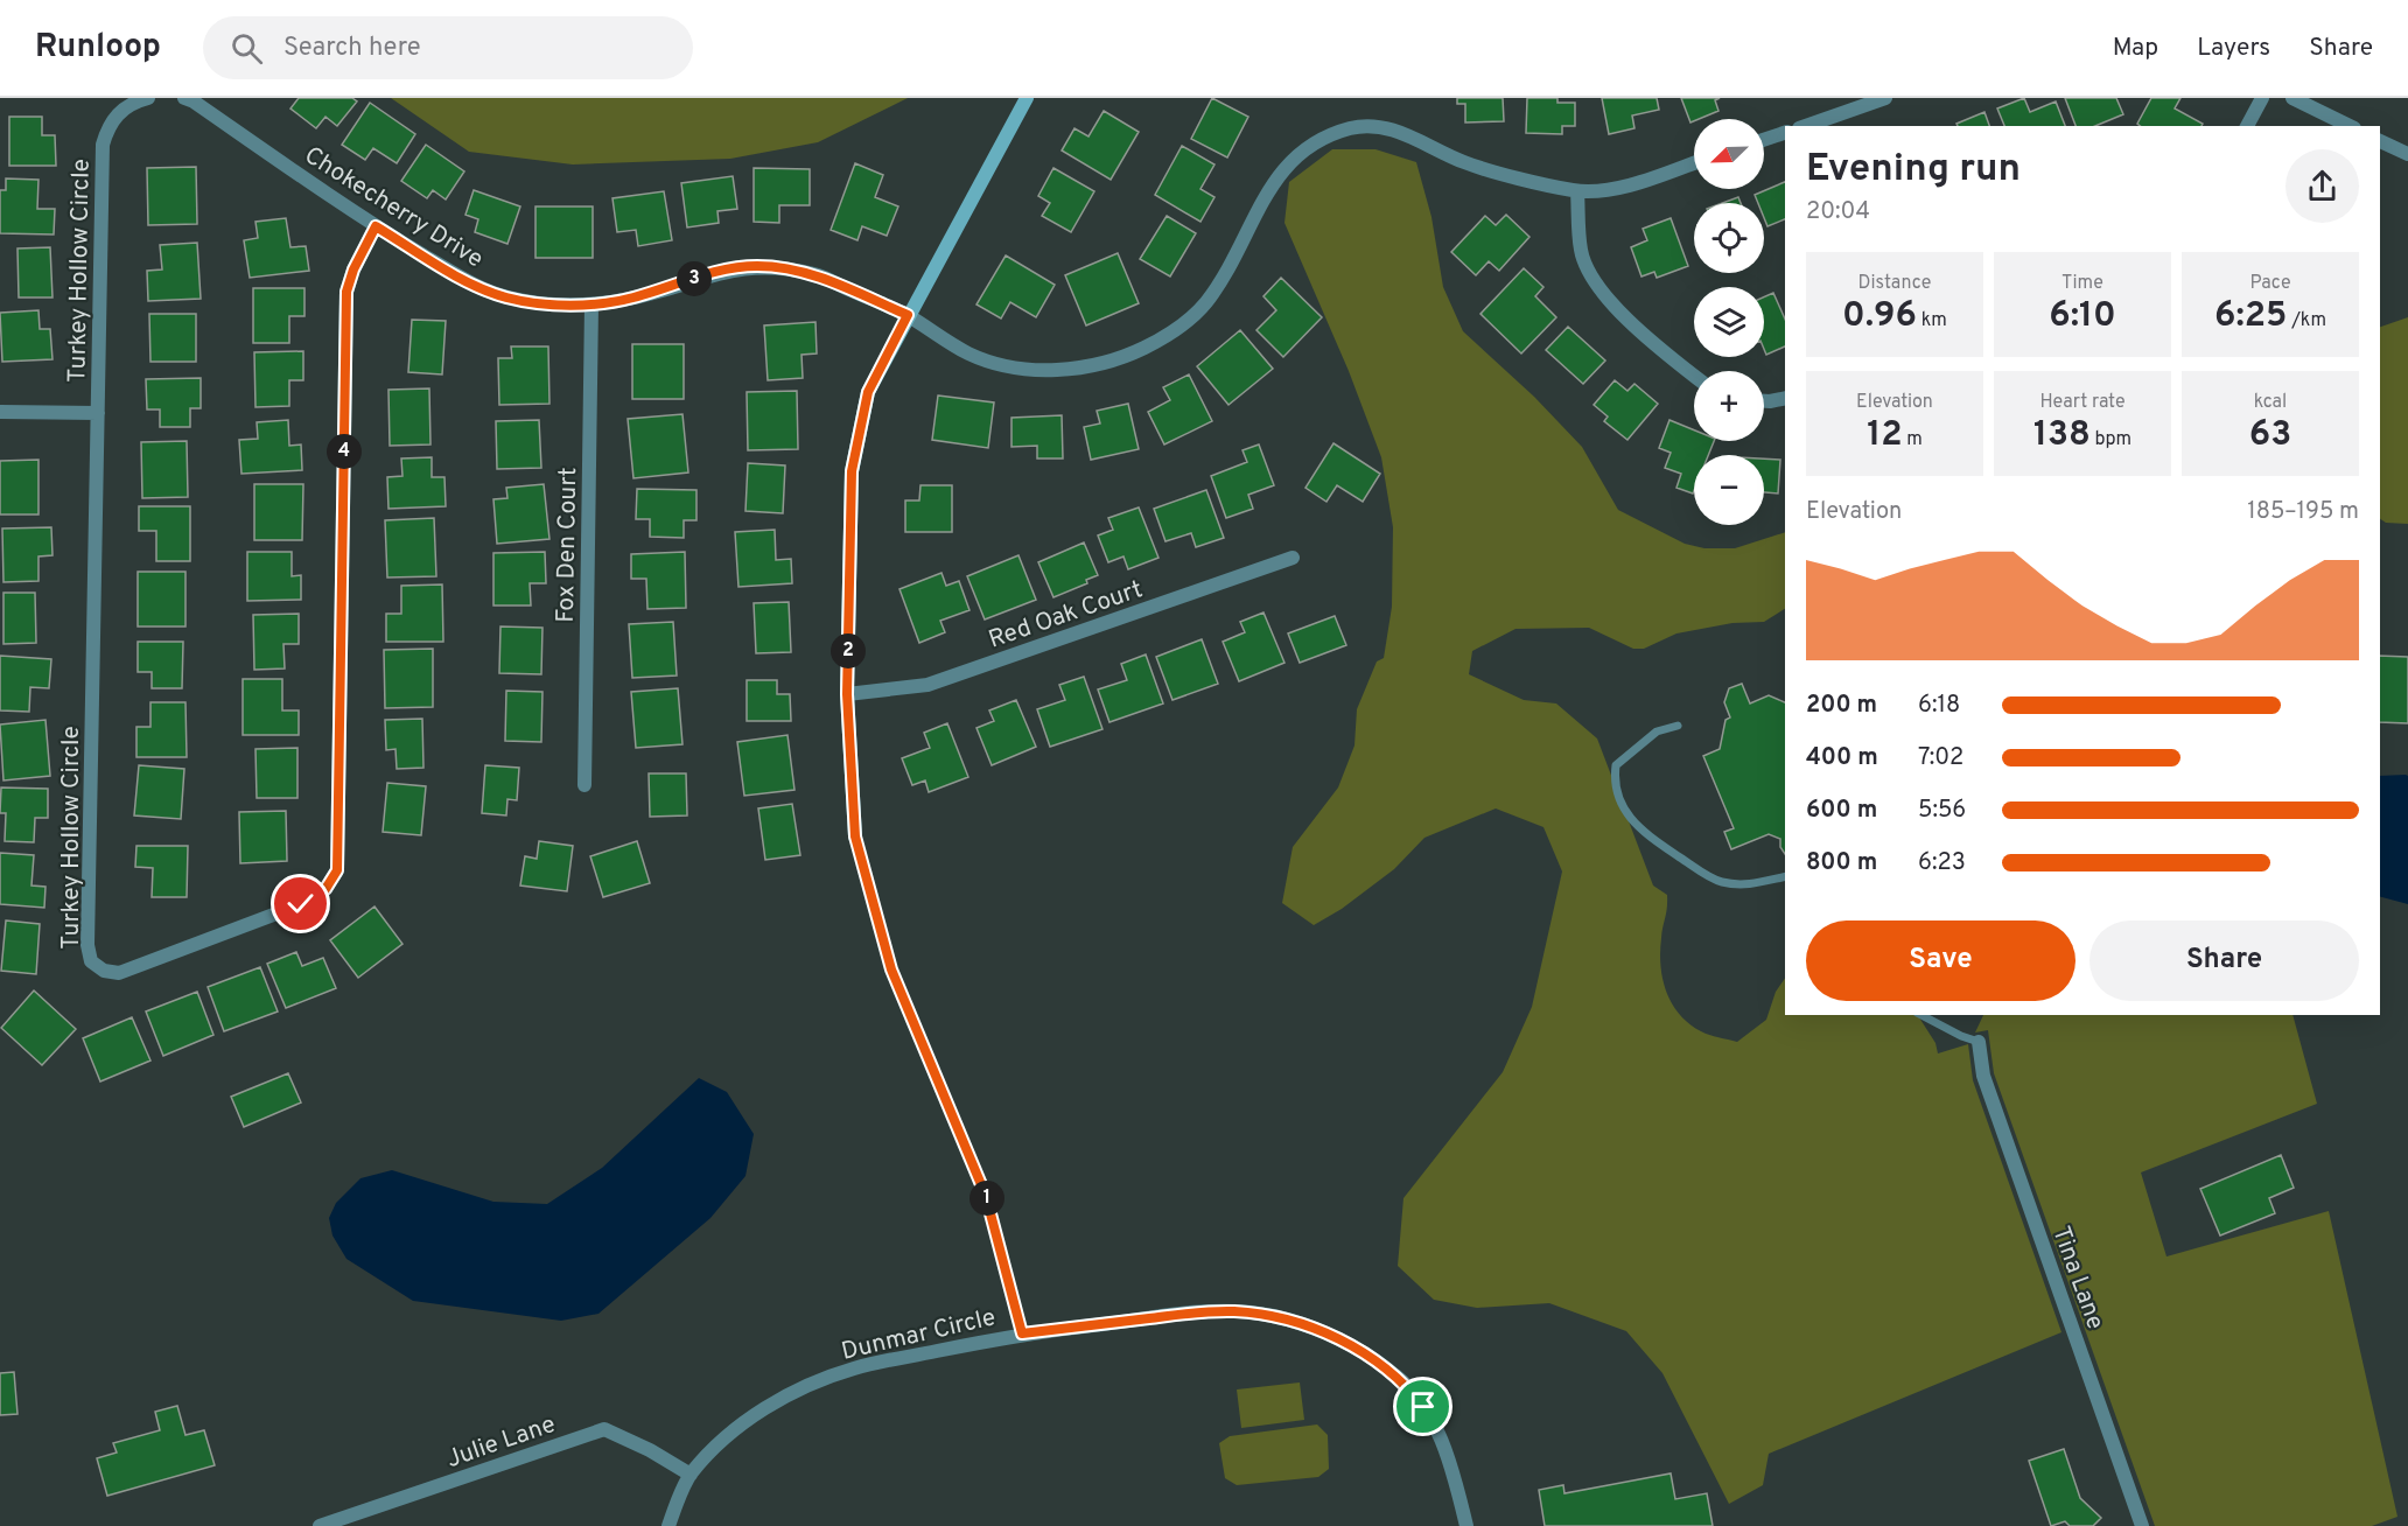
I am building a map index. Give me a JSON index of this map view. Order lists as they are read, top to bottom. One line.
{"streets":{"street":["Chokecherry Drive","Turkey Hollow Circle","Fox Den Court","Red Oak Court","Tina Lane","Dunmar Circle","Julie Lane"]},"crossings":[["Chokecherry Drive","Turkey Hollow Circle"],["Chokecherry Drive","Fox Den Court"],["Dunmar Circle","Julie Lane"]],"north":"bottom left","page":{"header":"Runloop","search":"Search here","nav":["Map","Layers","Share"],"map_buttons":["+","−"],"heading":["Evening run","20:04"],"stats":[["Distance","0.96 km"],["Time","6:10"],["Pace","6:25 /km"],["Elevation","12 m"],["Heart rate","138 bpm"],["kcal","63"]],"pins":["3","4","2","1"],"chart":["Elevation","185–195 m"],"list":[{"name":"200 m","note":"6:18"},{"name":"400 m","note":"7:02"},{"name":"600 m","note":"5:56"},{"name":"800 m","note":"6:23"}],"buttons":["Save","Share"]}}
